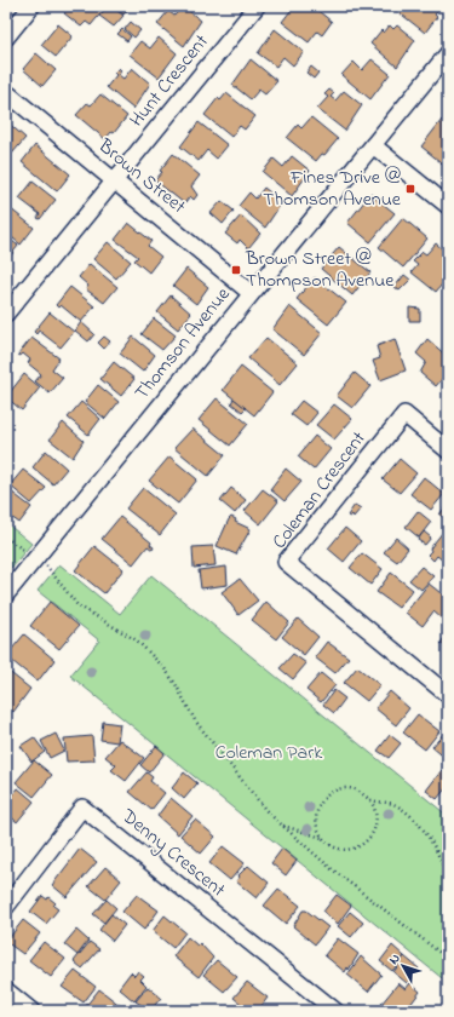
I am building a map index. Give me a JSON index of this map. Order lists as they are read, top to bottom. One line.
{"streets":{"street":["Hunt Crescent","Brown Street","Thomson Avenue","Coleman Crescent","Denny Crescent"]},"crossings":[["Hunt Crescent","Brown Street"],["Brown Street","Thomson Avenue"]],"parks":["Coleman Park"],"places":{"transit":["Fines Drive @ Thomson Avenue","Brown Street @ Thompson Avenue"]},"north":"top left"}
